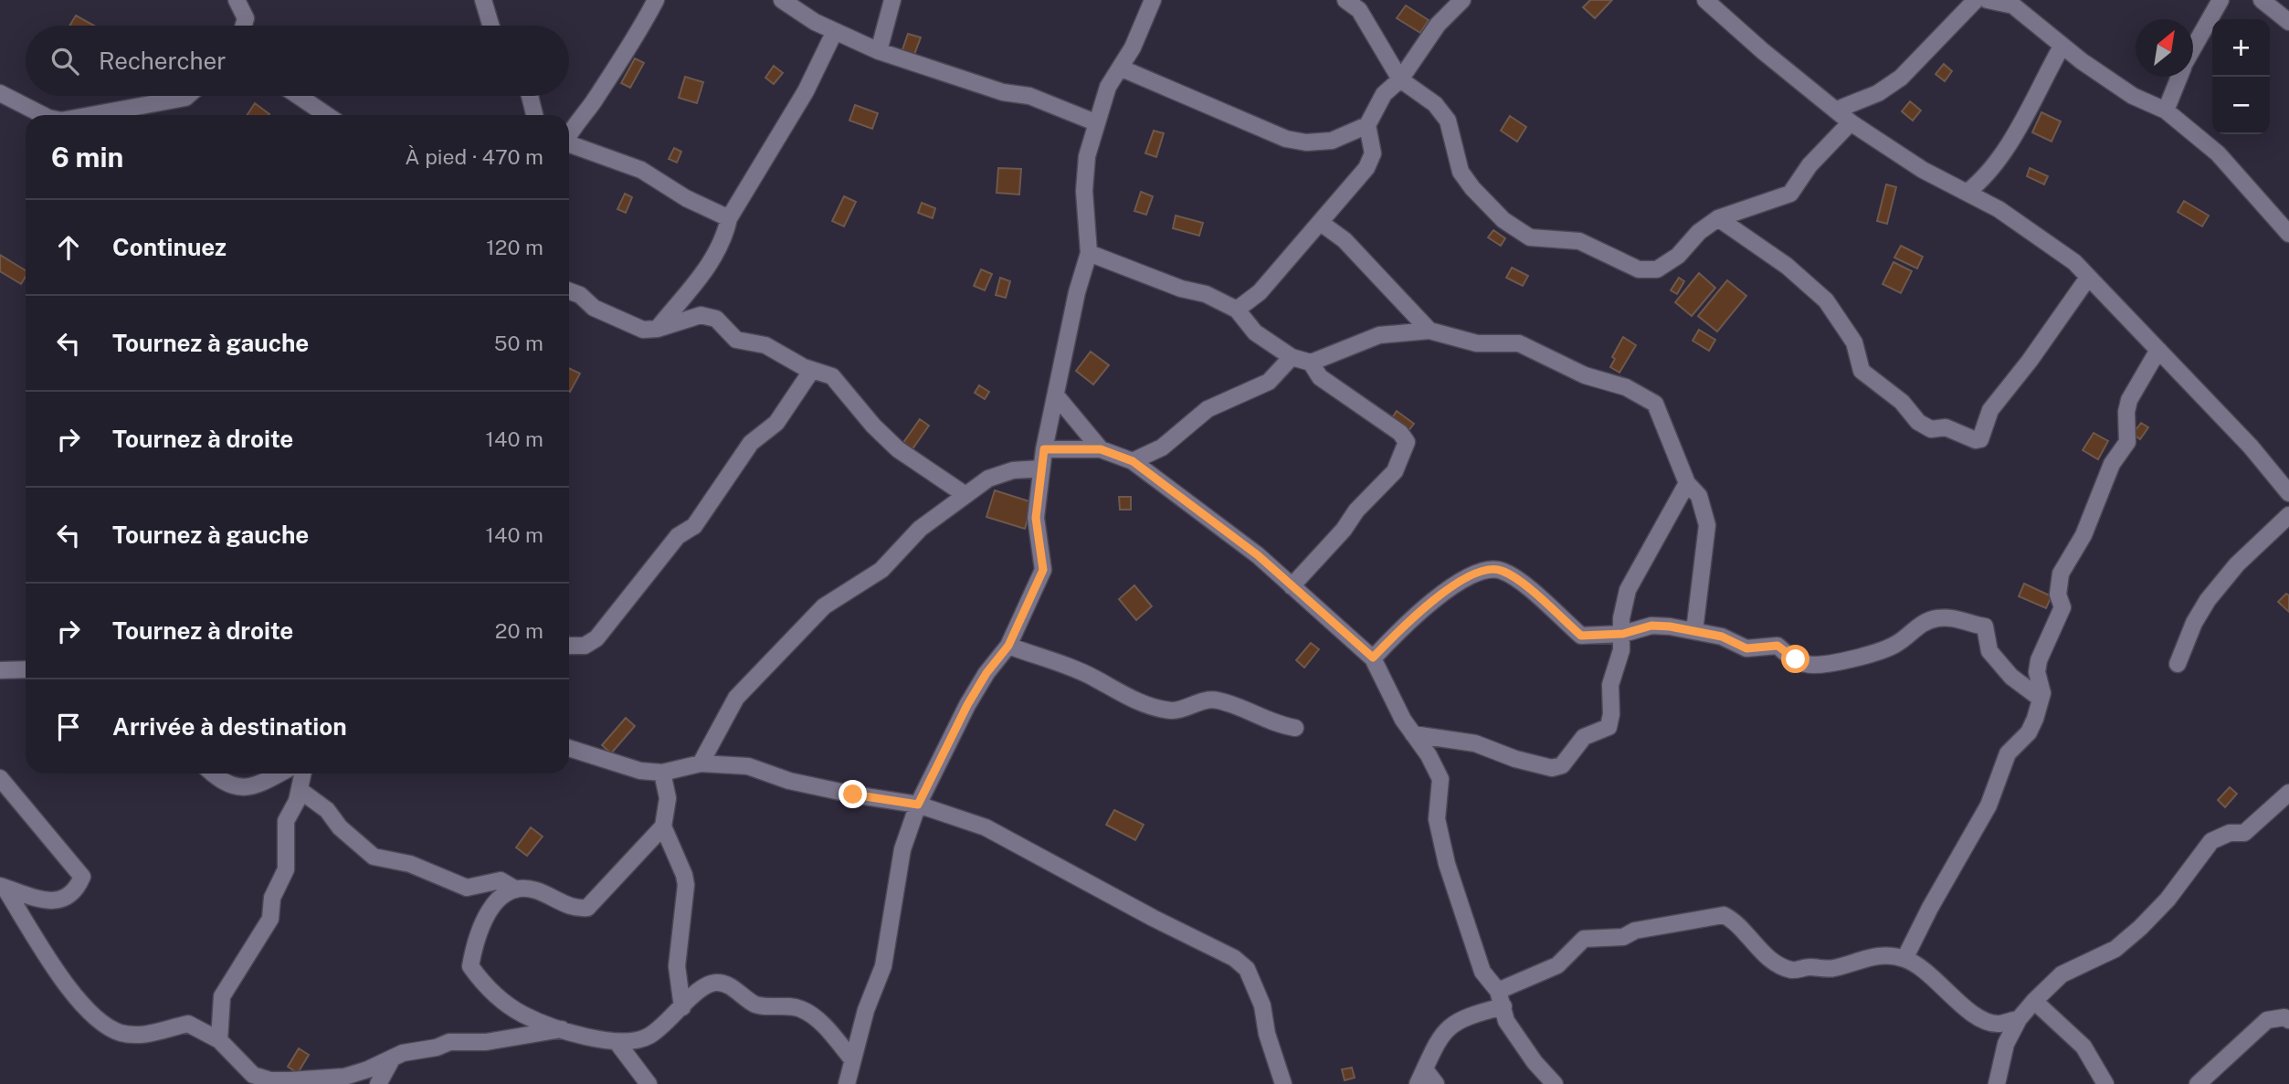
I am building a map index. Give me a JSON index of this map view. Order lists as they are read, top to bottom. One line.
{"north":"top right","page":{"map_buttons":["+","−"],"search":"Rechercher","heading":["6 min","À pied · 470 m"],"list":[["Continuez","120 m"],["Tournez à gauche","50 m"],["Tournez à droite","140 m"],["Tournez à gauche","140 m"],["Tournez à droite","20 m"],"Arrivée à destination"]}}
